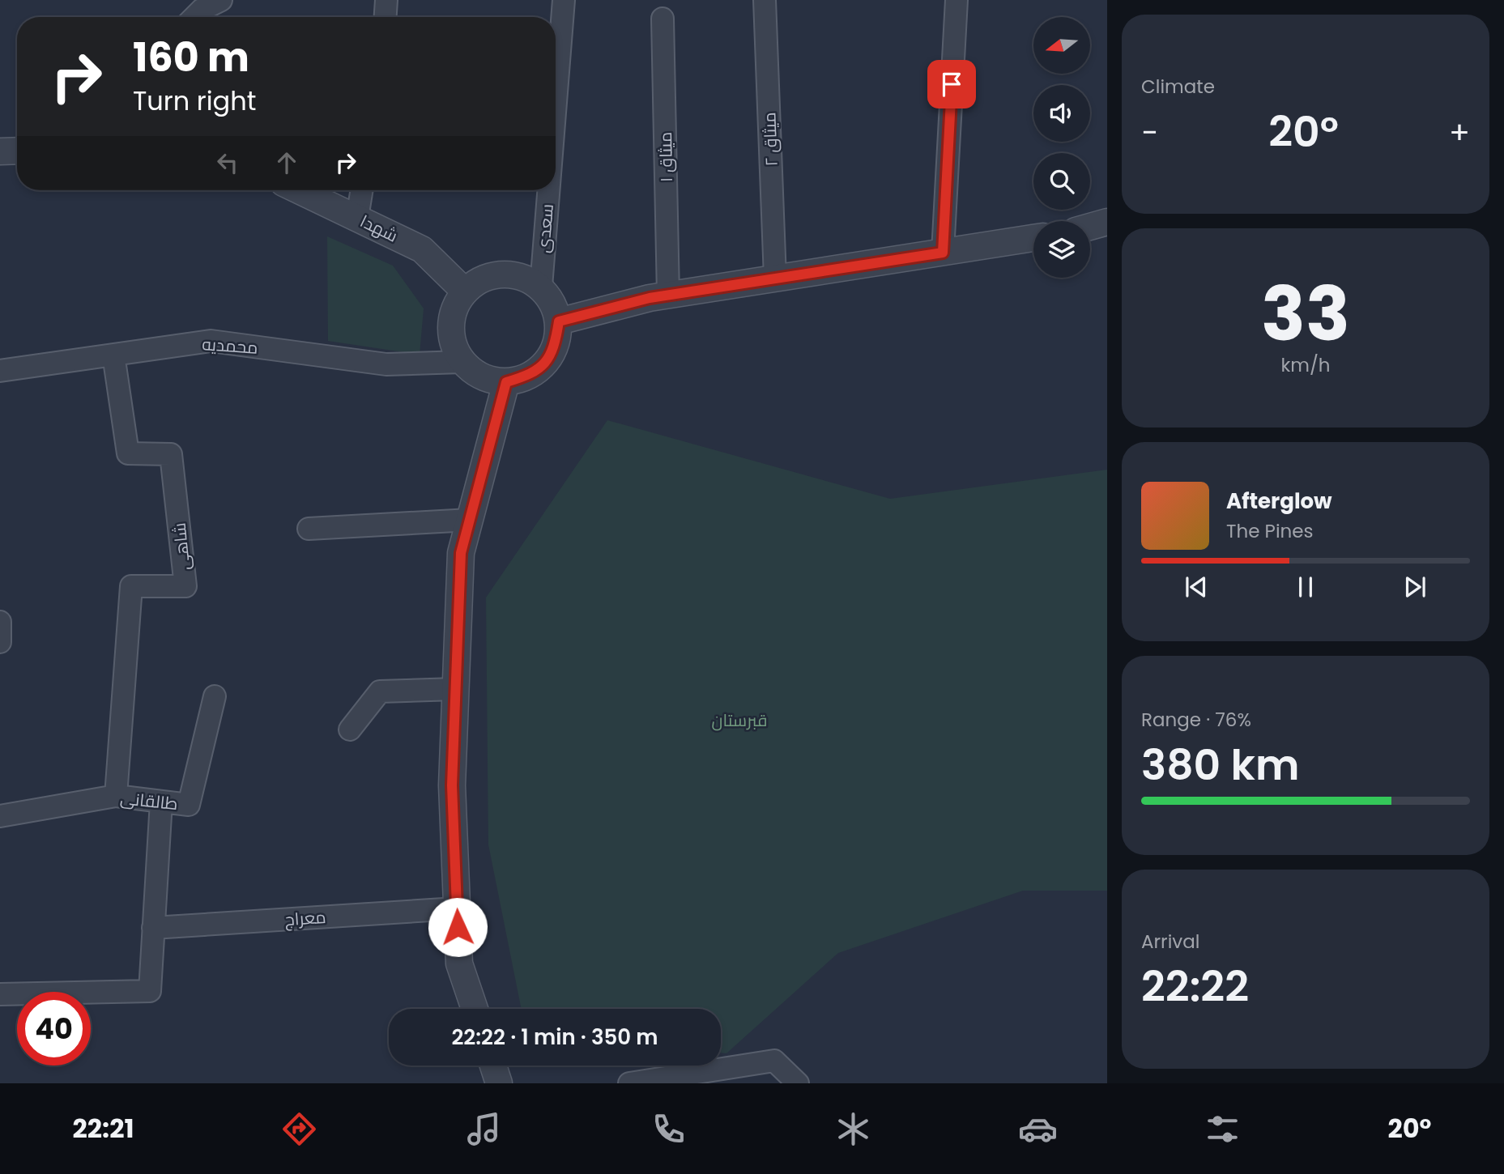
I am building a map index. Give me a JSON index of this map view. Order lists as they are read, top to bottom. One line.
{"streets":{"street":["میثاق ۲","میثاق ۱","شهدا","سعدی","محمدیه","شاهی","طالقانی","معراج"]},"crossings":[["شهدا","سعدی"],["شهدا","محمدیه"],["سعدی","محمدیه"],["محمدیه","شاهی"],["شاهی","طالقانی"]],"parks":["قبرستان"],"north":"left","page":{"tile":["Climate",["33","km/h"],["Range · 76%","380 km"],["Arrival","22:22"]],"turn":["160 m","Turn right"],"heat":["−","20°","+"],"song":["Afterglow","The Pines"],"limit":"40","trip":"22:22 · 1 min · 350 m","tabs":["22:21","20°"]}}
